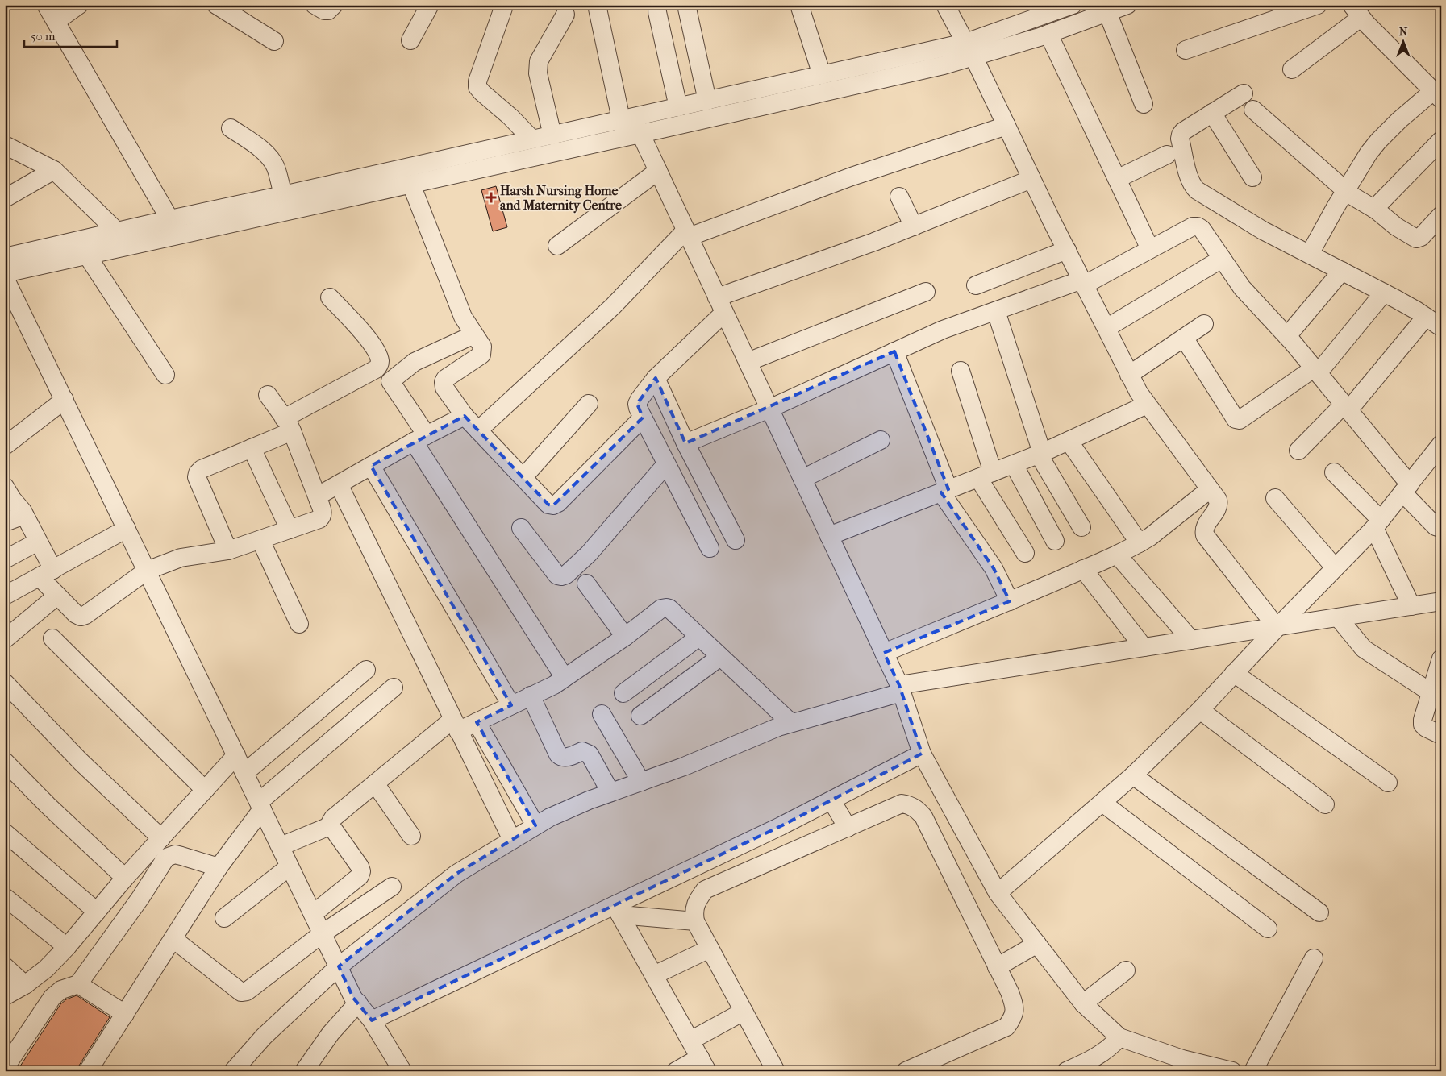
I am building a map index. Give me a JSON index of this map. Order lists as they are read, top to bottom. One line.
{"places":{"health":["Harsh Nursing Home and Maternity Centre"]},"scale_bar":"50 m","north":"top"}
